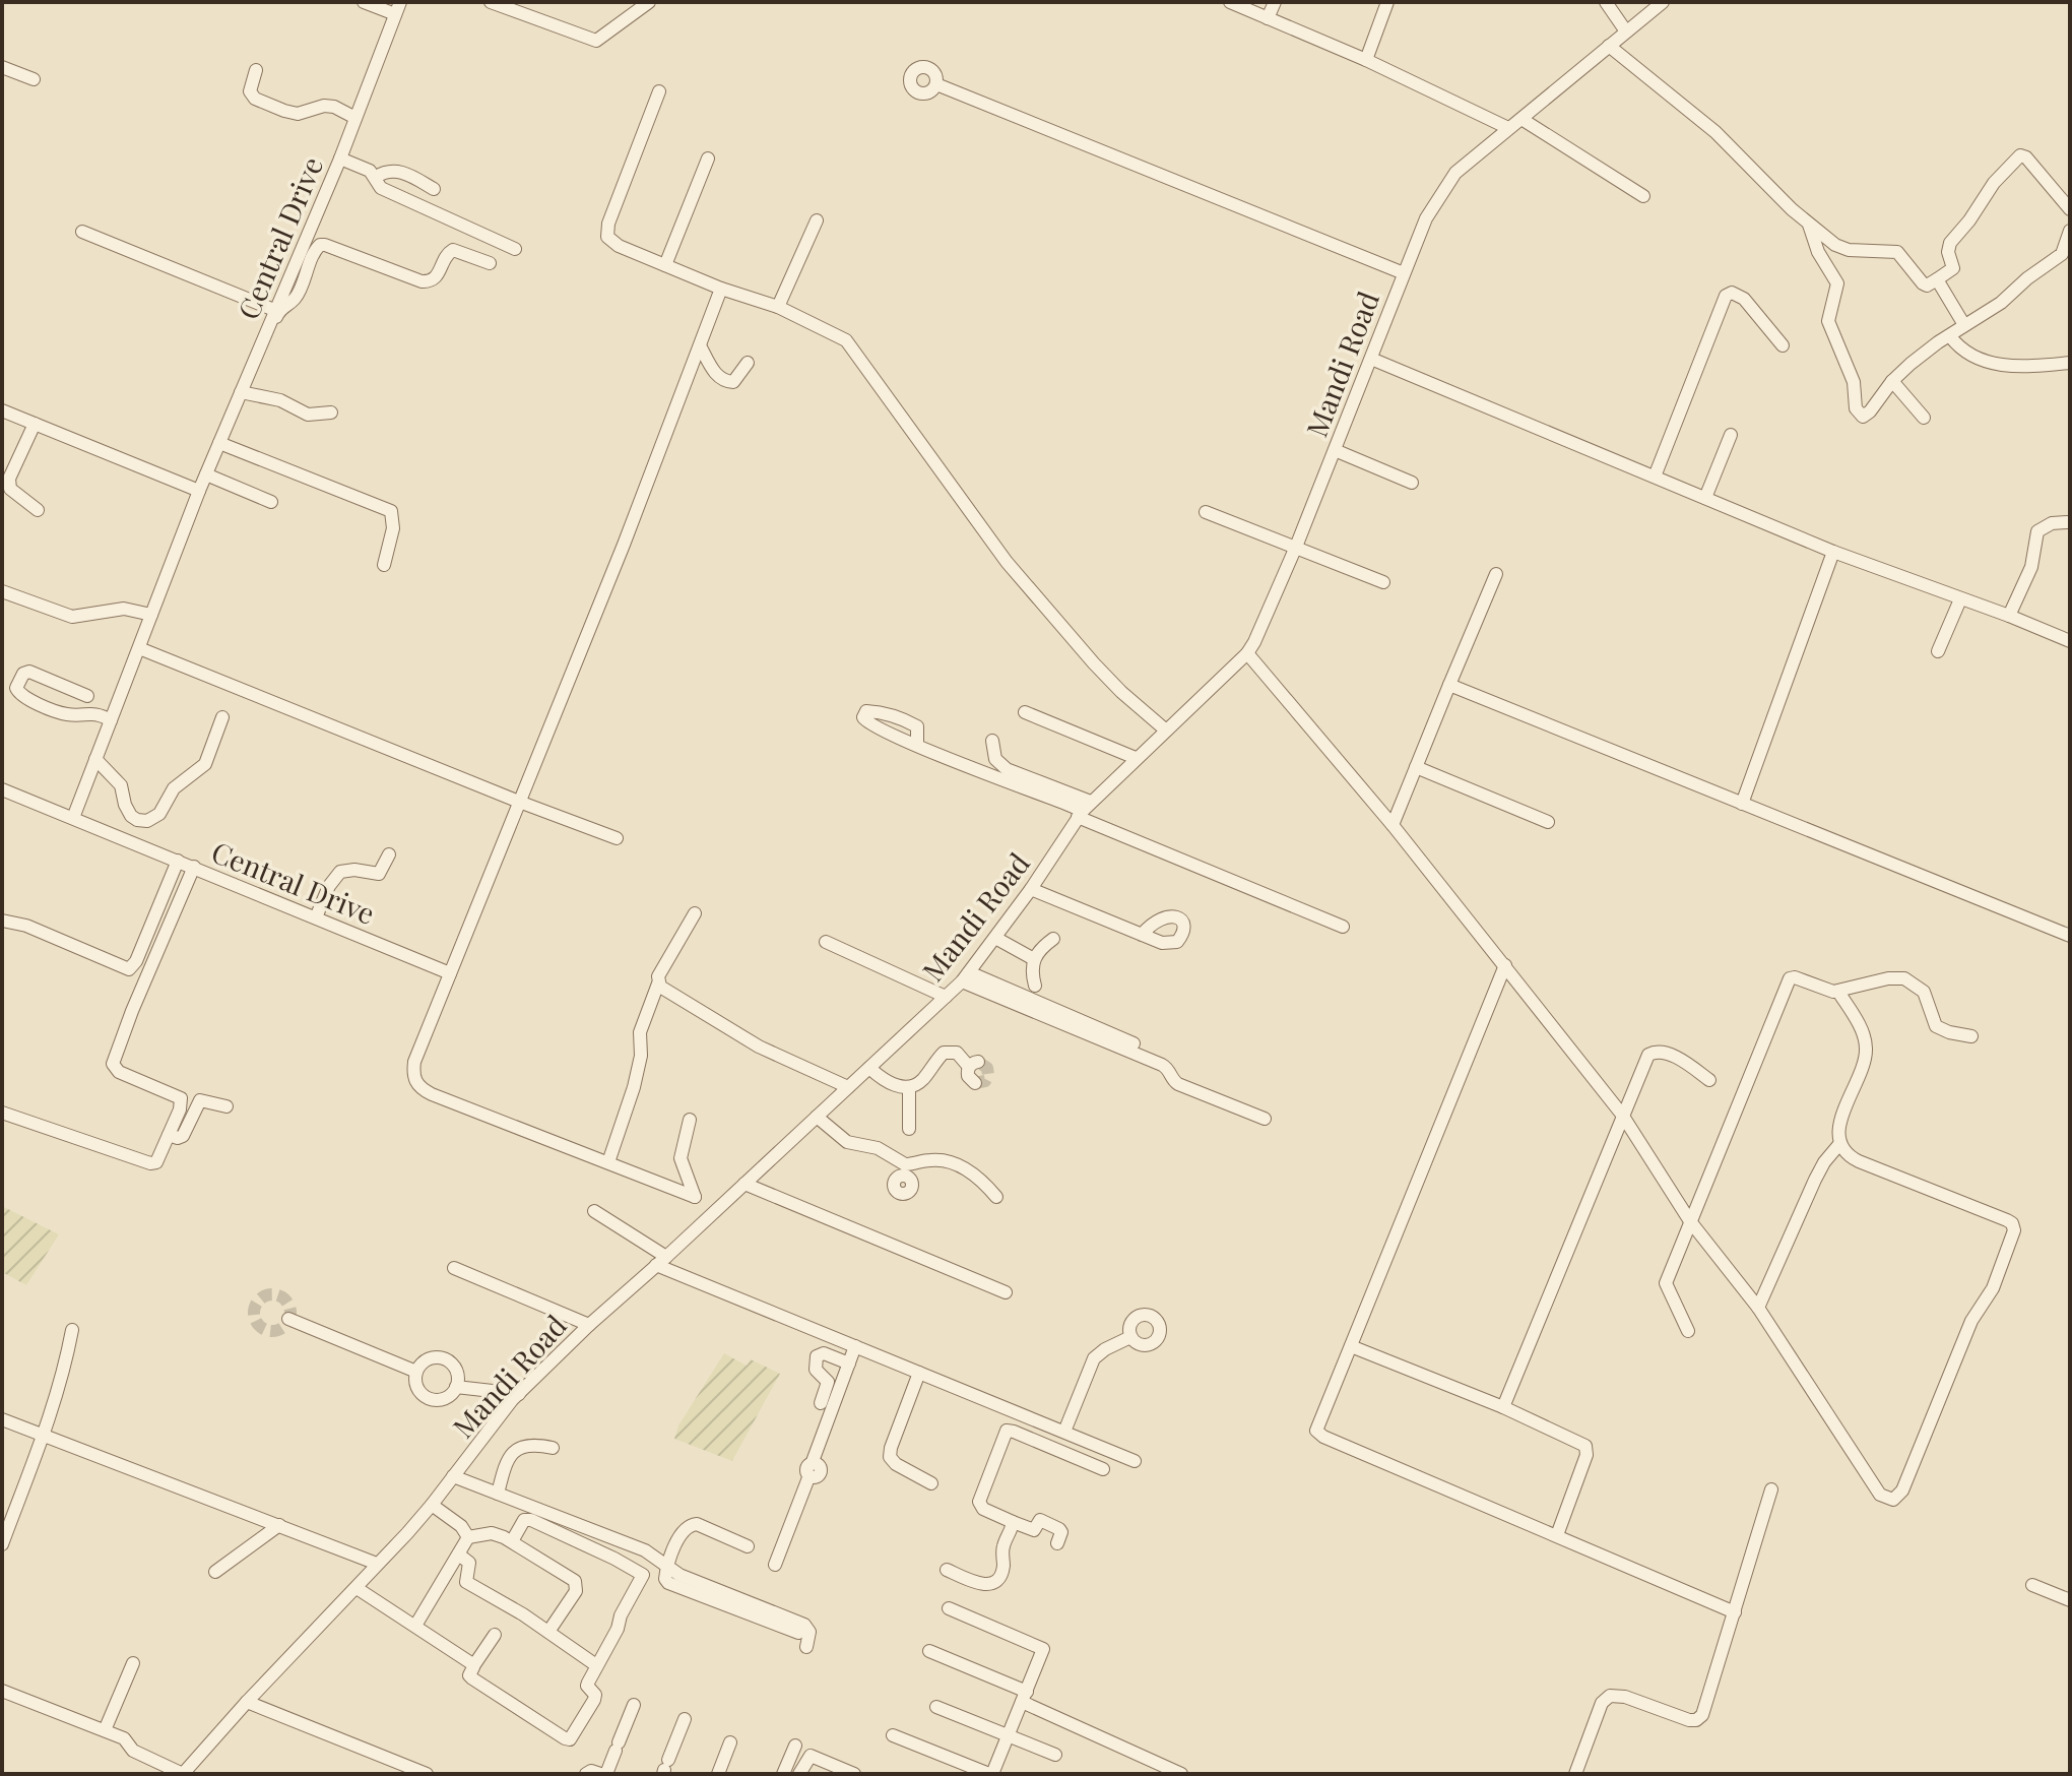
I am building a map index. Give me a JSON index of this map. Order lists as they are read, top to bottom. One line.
{"streets":{"street":["Central Drive","Mandi Road"]}}
